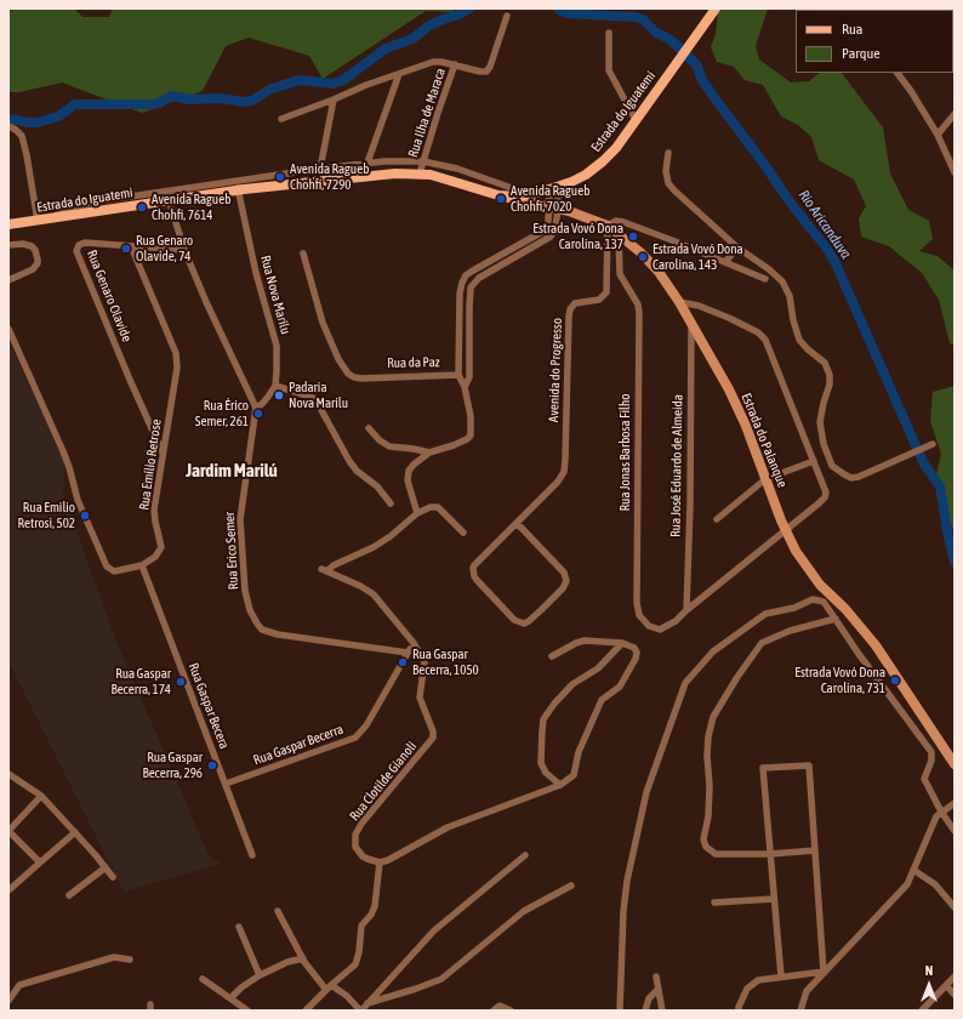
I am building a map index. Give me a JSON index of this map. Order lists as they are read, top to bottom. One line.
{"streets":{"main road":["Estrada do Iguatemi"],"street":["Rua Ilha de Maraca","Rua Nova Marilu","Rua Genaro Olavide","Rua da Paz","Avenida do Progresso","Estrada do Palanque","Rua Jonas Barbosa Filho","Rua Emílio Retrose","Rua José Eduardo de Almeida","Rua Erico Semer","Rua Gaspar Becera","Rua Gaspar Becerra","Rua Clotilde Gianoli"]},"crossings":[["Estrada do Iguatemi","Rua Ilha de Maraca"],["Estrada do Iguatemi","Rua Nova Marilu"],["Estrada do Iguatemi","Estrada do Palanque"],["Rua Genaro Olavide","Rua Emílio Retrose"],["Avenida do Progresso","Estrada do Palanque"],["Estrada do Palanque","Rua Jonas Barbosa Filho"],["Estrada do Palanque","Rua José Eduardo de Almeida"],["Rua Jonas Barbosa Filho","Rua José Eduardo de Almeida"],["Rua Emílio Retrose","Rua Gaspar Becera"],["Rua Erico Semer","Rua Gaspar Becerra"],["Rua Gaspar Becera","Rua Gaspar Becerra"],["Rua Gaspar Becerra","Rua Clotilde Gianoli"]],"districts":["Jardim Marilú"],"water":["Rio Aricanduva"],"places":["Avenida Ragueb Chohfi, 7290","Avenida Ragueb Chohfi, 7020","Avenida Ragueb Chohfi, 7614","Estrada Vovó Dona Carolina, 137","Rua Genaro Olavide, 74","Estrada Vovó Dona Carolina, 143","Padaria Nova Marilu","Rua Érico Semer, 261","Rua Emilio Retrosi, 502","Rua Gaspar Becerra, 1050","Estrada Vovó Dona Carolina, 731","Rua Gaspar Becerra, 174","Rua Gaspar Becerra, 296"],"legend":["Rua","Parque"],"north":"top"}
